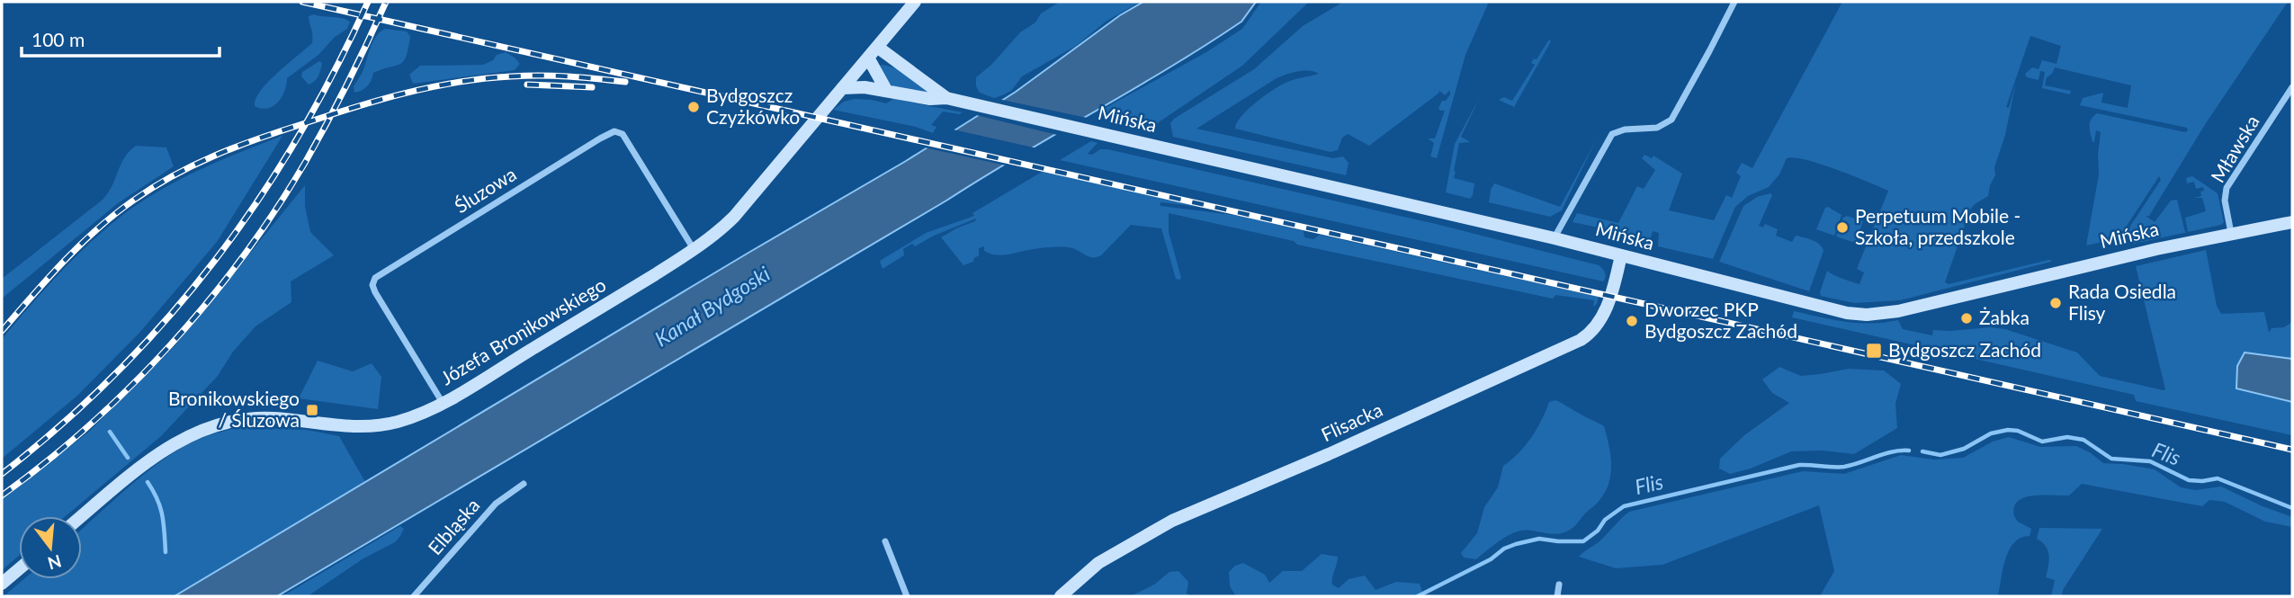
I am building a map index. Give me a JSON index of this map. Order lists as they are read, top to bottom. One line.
{"streets":{"street":["Mińska","Mławska","Śluzowa","Józefa Bronikowskiego","Flisacka","Elbląska"]},"crossings":[["Mińska","Mławska"],["Mińska","Józefa Bronikowskiego"],["Mińska","Flisacka"],["Śluzowa","Józefa Bronikowskiego"]],"water":["Kanał Bydgoski","Flis"],"places":{"other":["Bydgoszcz Czyżkówko","Perpetuum Mobile - Szkoła, przedszkole","Rada Osiedla Flisy","Żabka","Dworzec PKP Bydgoszcz Zachód"],"transit":["Bydgoszcz Zachód","Bronikowskiego / Śluzowa"]},"scale_bar":"100 m","north":"bottom"}
